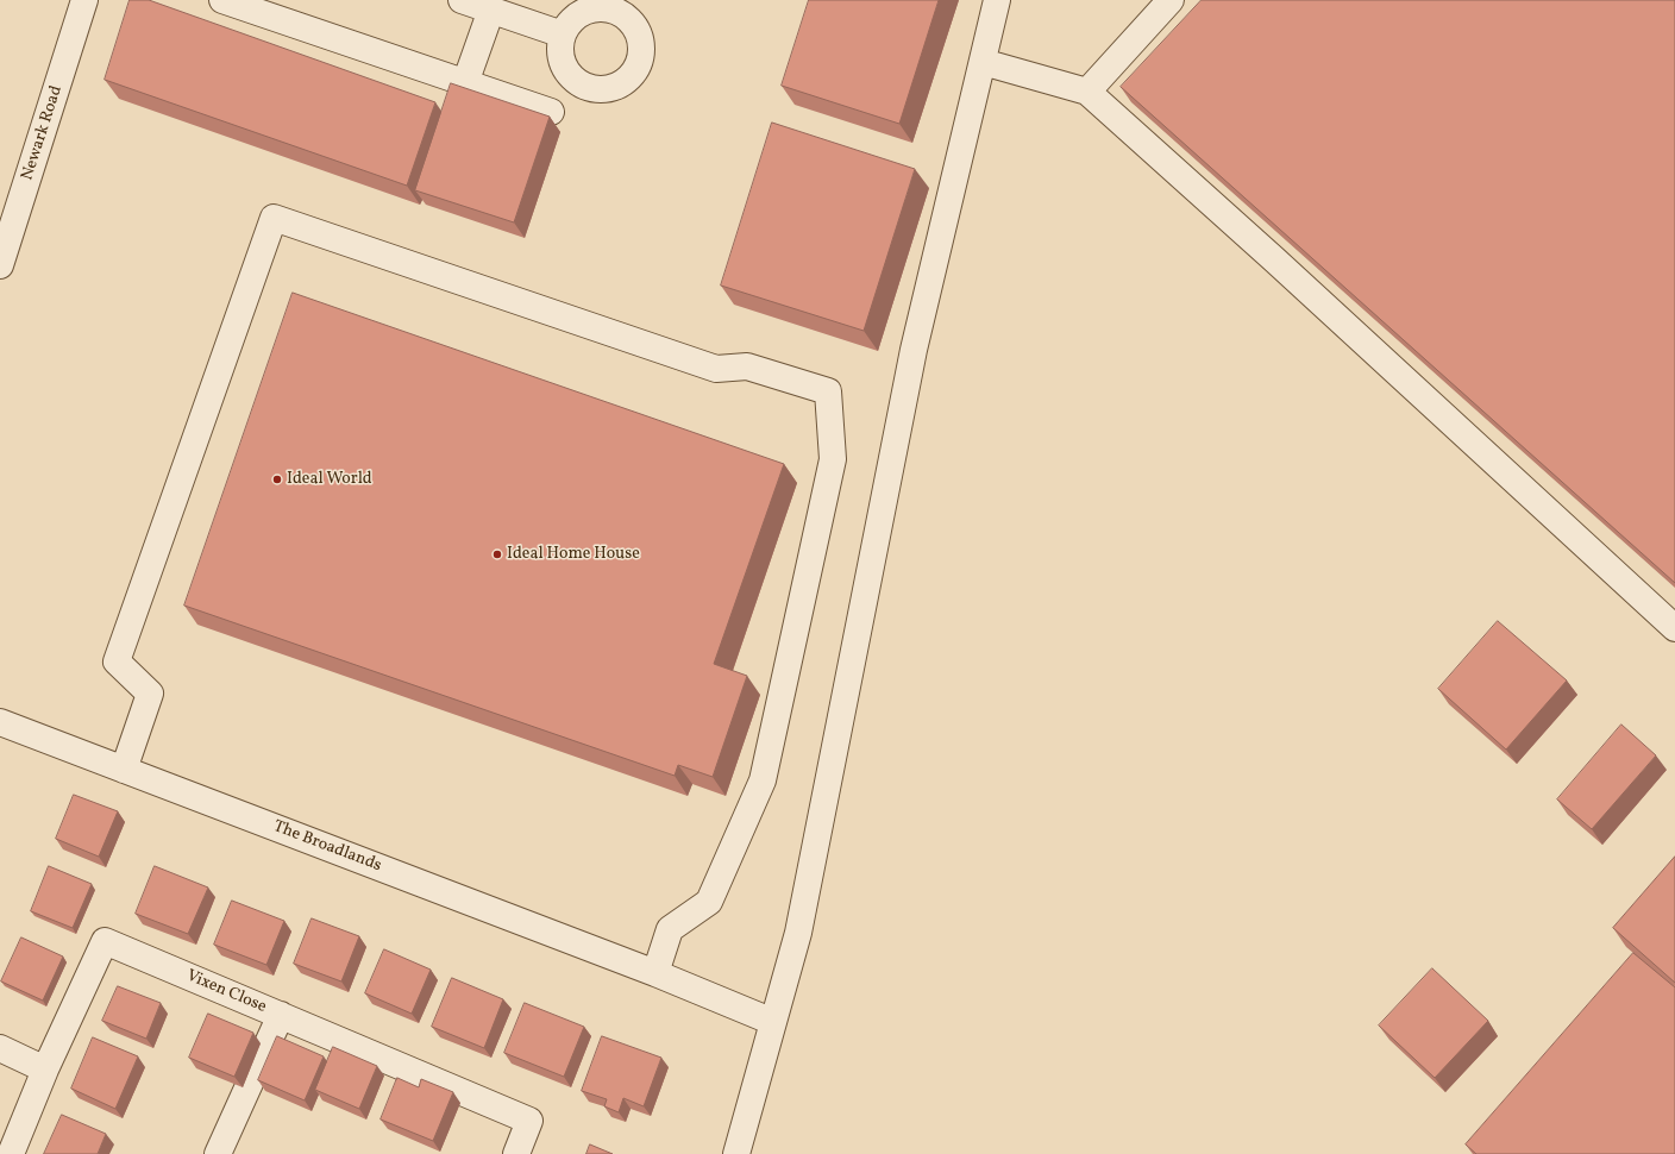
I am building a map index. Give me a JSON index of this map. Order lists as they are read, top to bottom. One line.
{"streets":{"street":["Newark Road","The Broadlands","Vixen Close"]},"places":["Ideal World","Ideal Home House"]}
